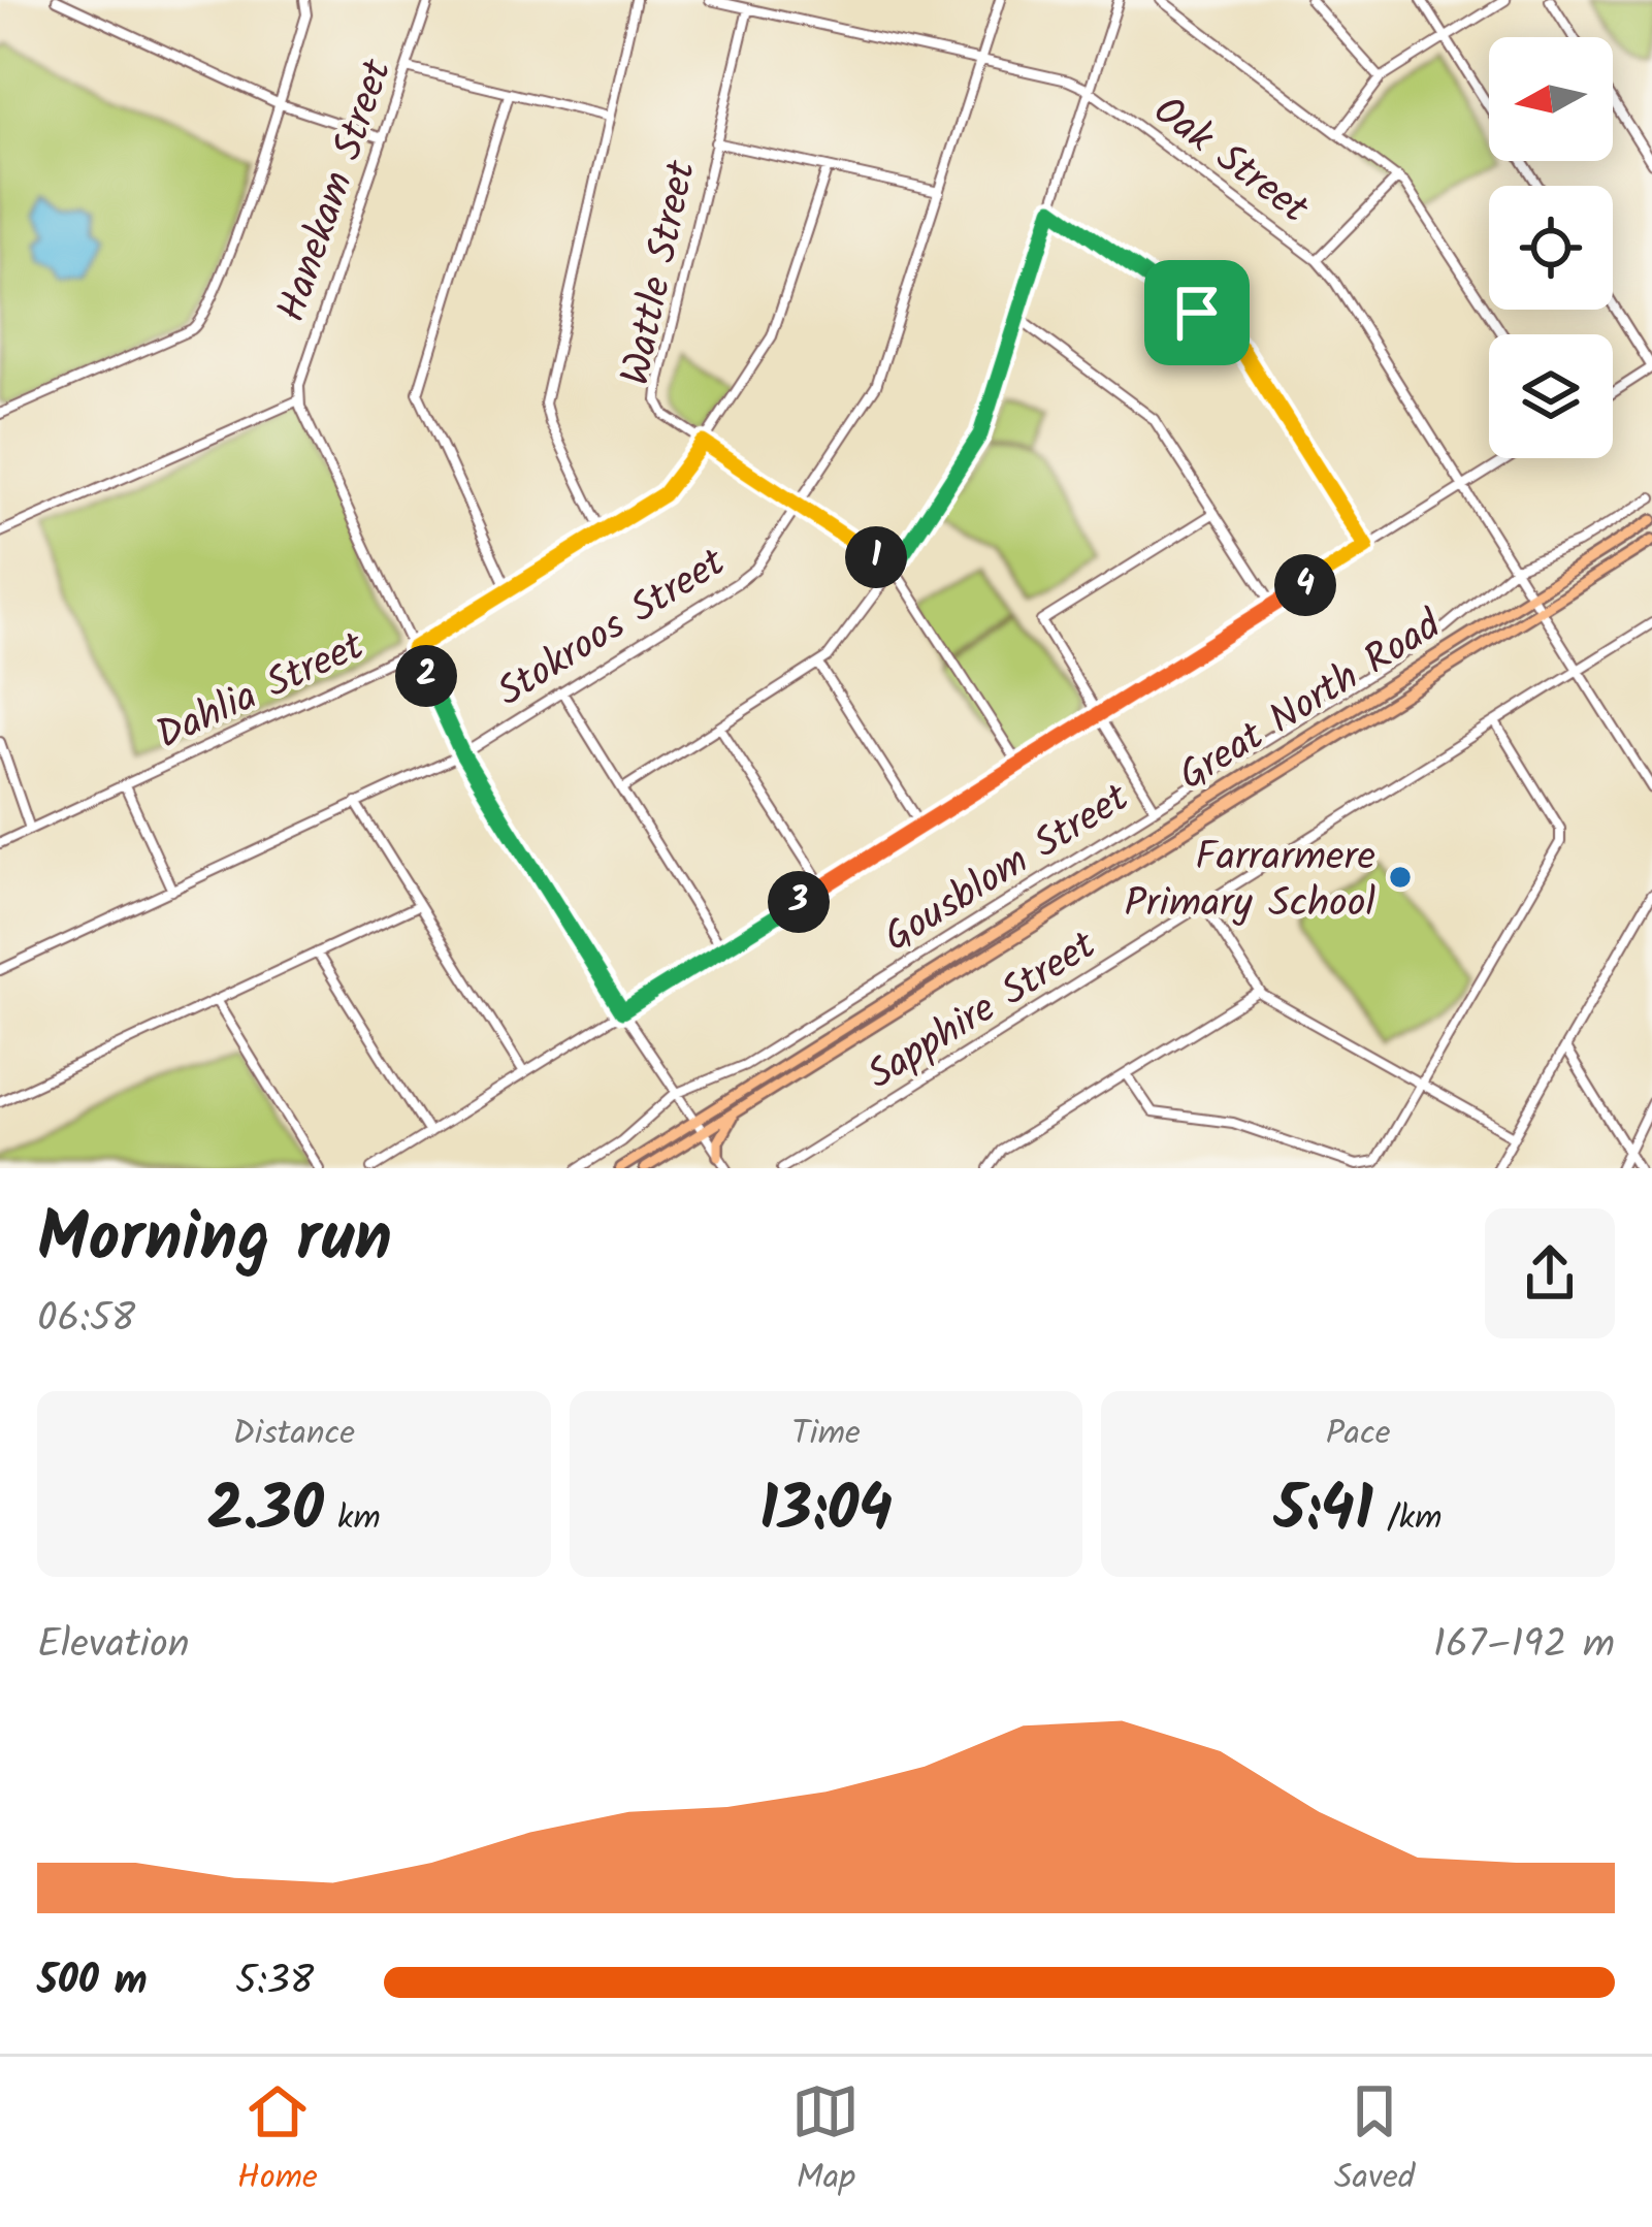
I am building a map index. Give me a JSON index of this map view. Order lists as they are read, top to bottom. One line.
{"streets":{"main road":["Great North Road"],"street":["Oak Street","Hanekam Street","Wattle Street","Stokroos Street","Dahlia Street","Gousblom Street","Sapphire Street"]},"crossings":[["Oak Street","Wattle Street"],["Oak Street","Stokroos Street"],["Oak Street","Great North Road"],["Oak Street","Gousblom Street"],["Oak Street","Sapphire Street"],["Wattle Street","Stokroos Street"],["Wattle Street","Dahlia Street"]],"places":["Farrarmere Primary School"],"north":"left","page":{"pins":["1","4","2","3"],"heading":["Morning run","06:58"],"stats":[["Distance","2.30 km"],["Time","13:04"],["Pace","5:41 /km"]],"chart":["Elevation","167–192 m"],"list":[{"name":"500 m","note":"5:38"}],"tabs":["Home","Map","Saved"]}}
